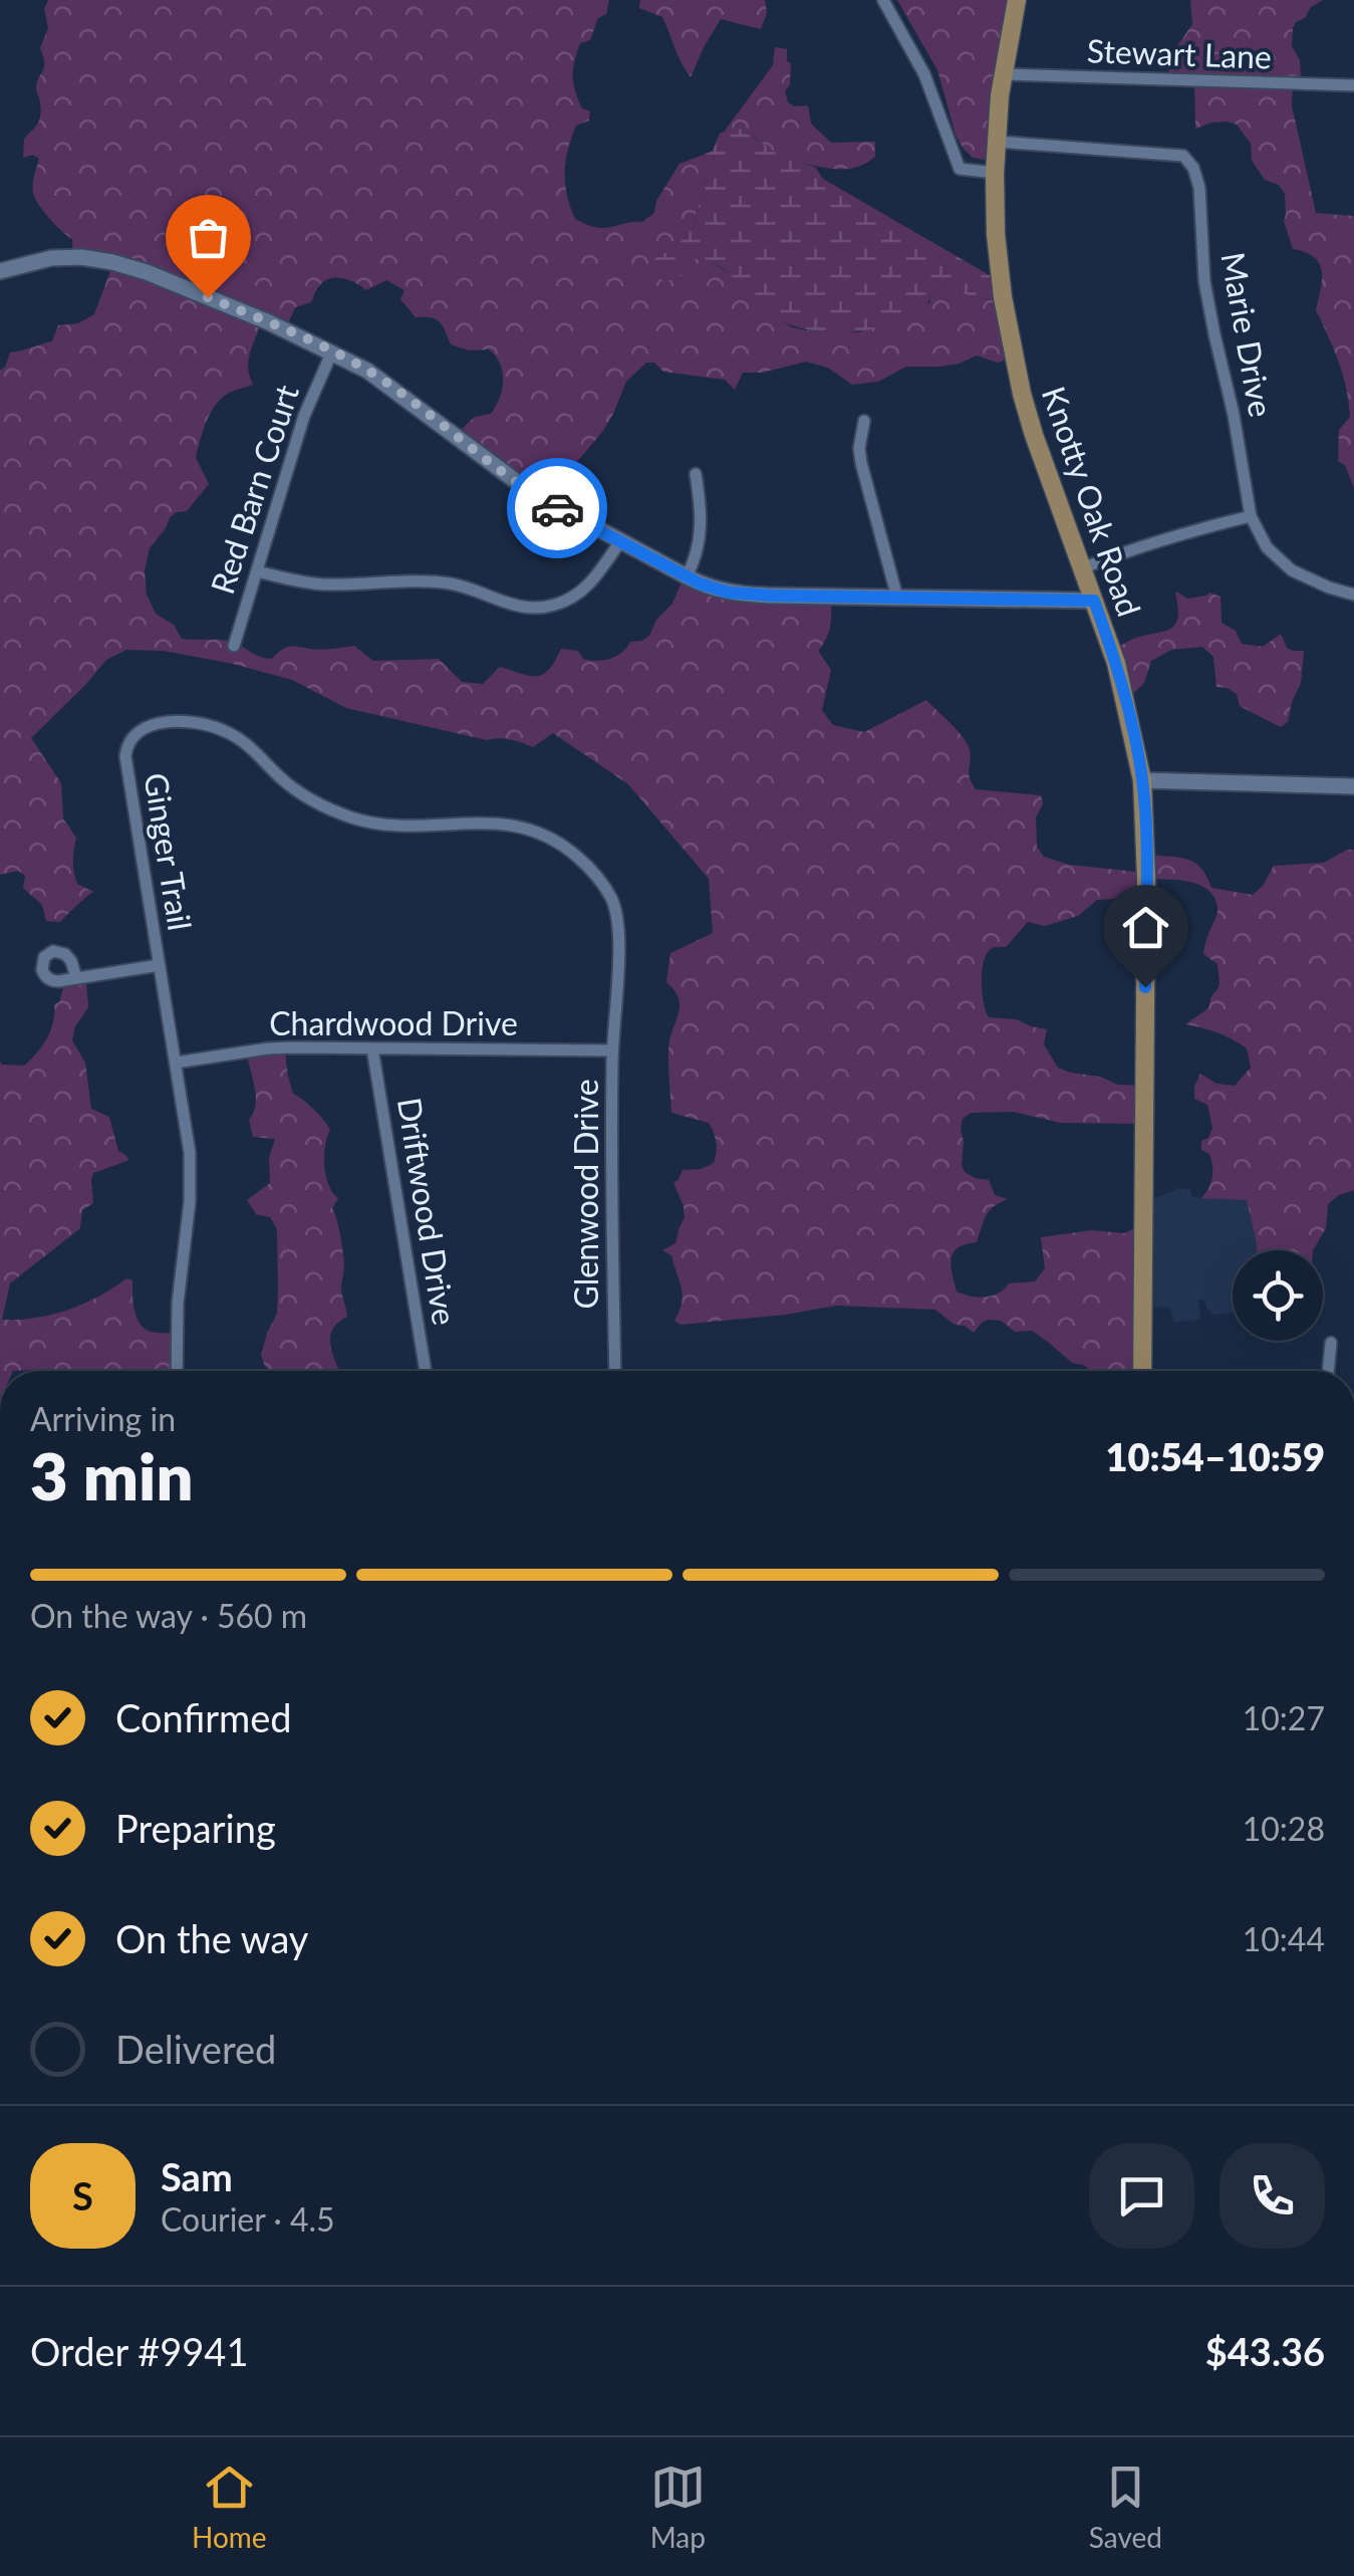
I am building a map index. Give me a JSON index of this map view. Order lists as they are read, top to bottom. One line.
{"streets":{"main road":["Knotty Oak Road"],"street":["Stewart Lane","Marie Drive","Red Barn Court","Ginger Trail","Chardwood Drive","Glenwood Drive","Driftwood Drive"]},"crossings":[["Stewart Lane","Knotty Oak Road"],["Marie Drive","Knotty Oak Road"],["Ginger Trail","Chardwood Drive"],["Ginger Trail","Glenwood Drive"],["Chardwood Drive","Glenwood Drive"],["Chardwood Drive","Driftwood Drive"]],"page":{"heading":["3 min","Arriving in","10:54–10:59"],"panel":["Sam","Courier · 4.5","Order #9941","$43.36"],"bar":"On the way · 560 m","list":[["Confirmed","10:27"],["Preparing","10:28"],["On the way","10:44"],"Delivered"],"round":"S","tabs":["Home","Map","Saved"]}}
